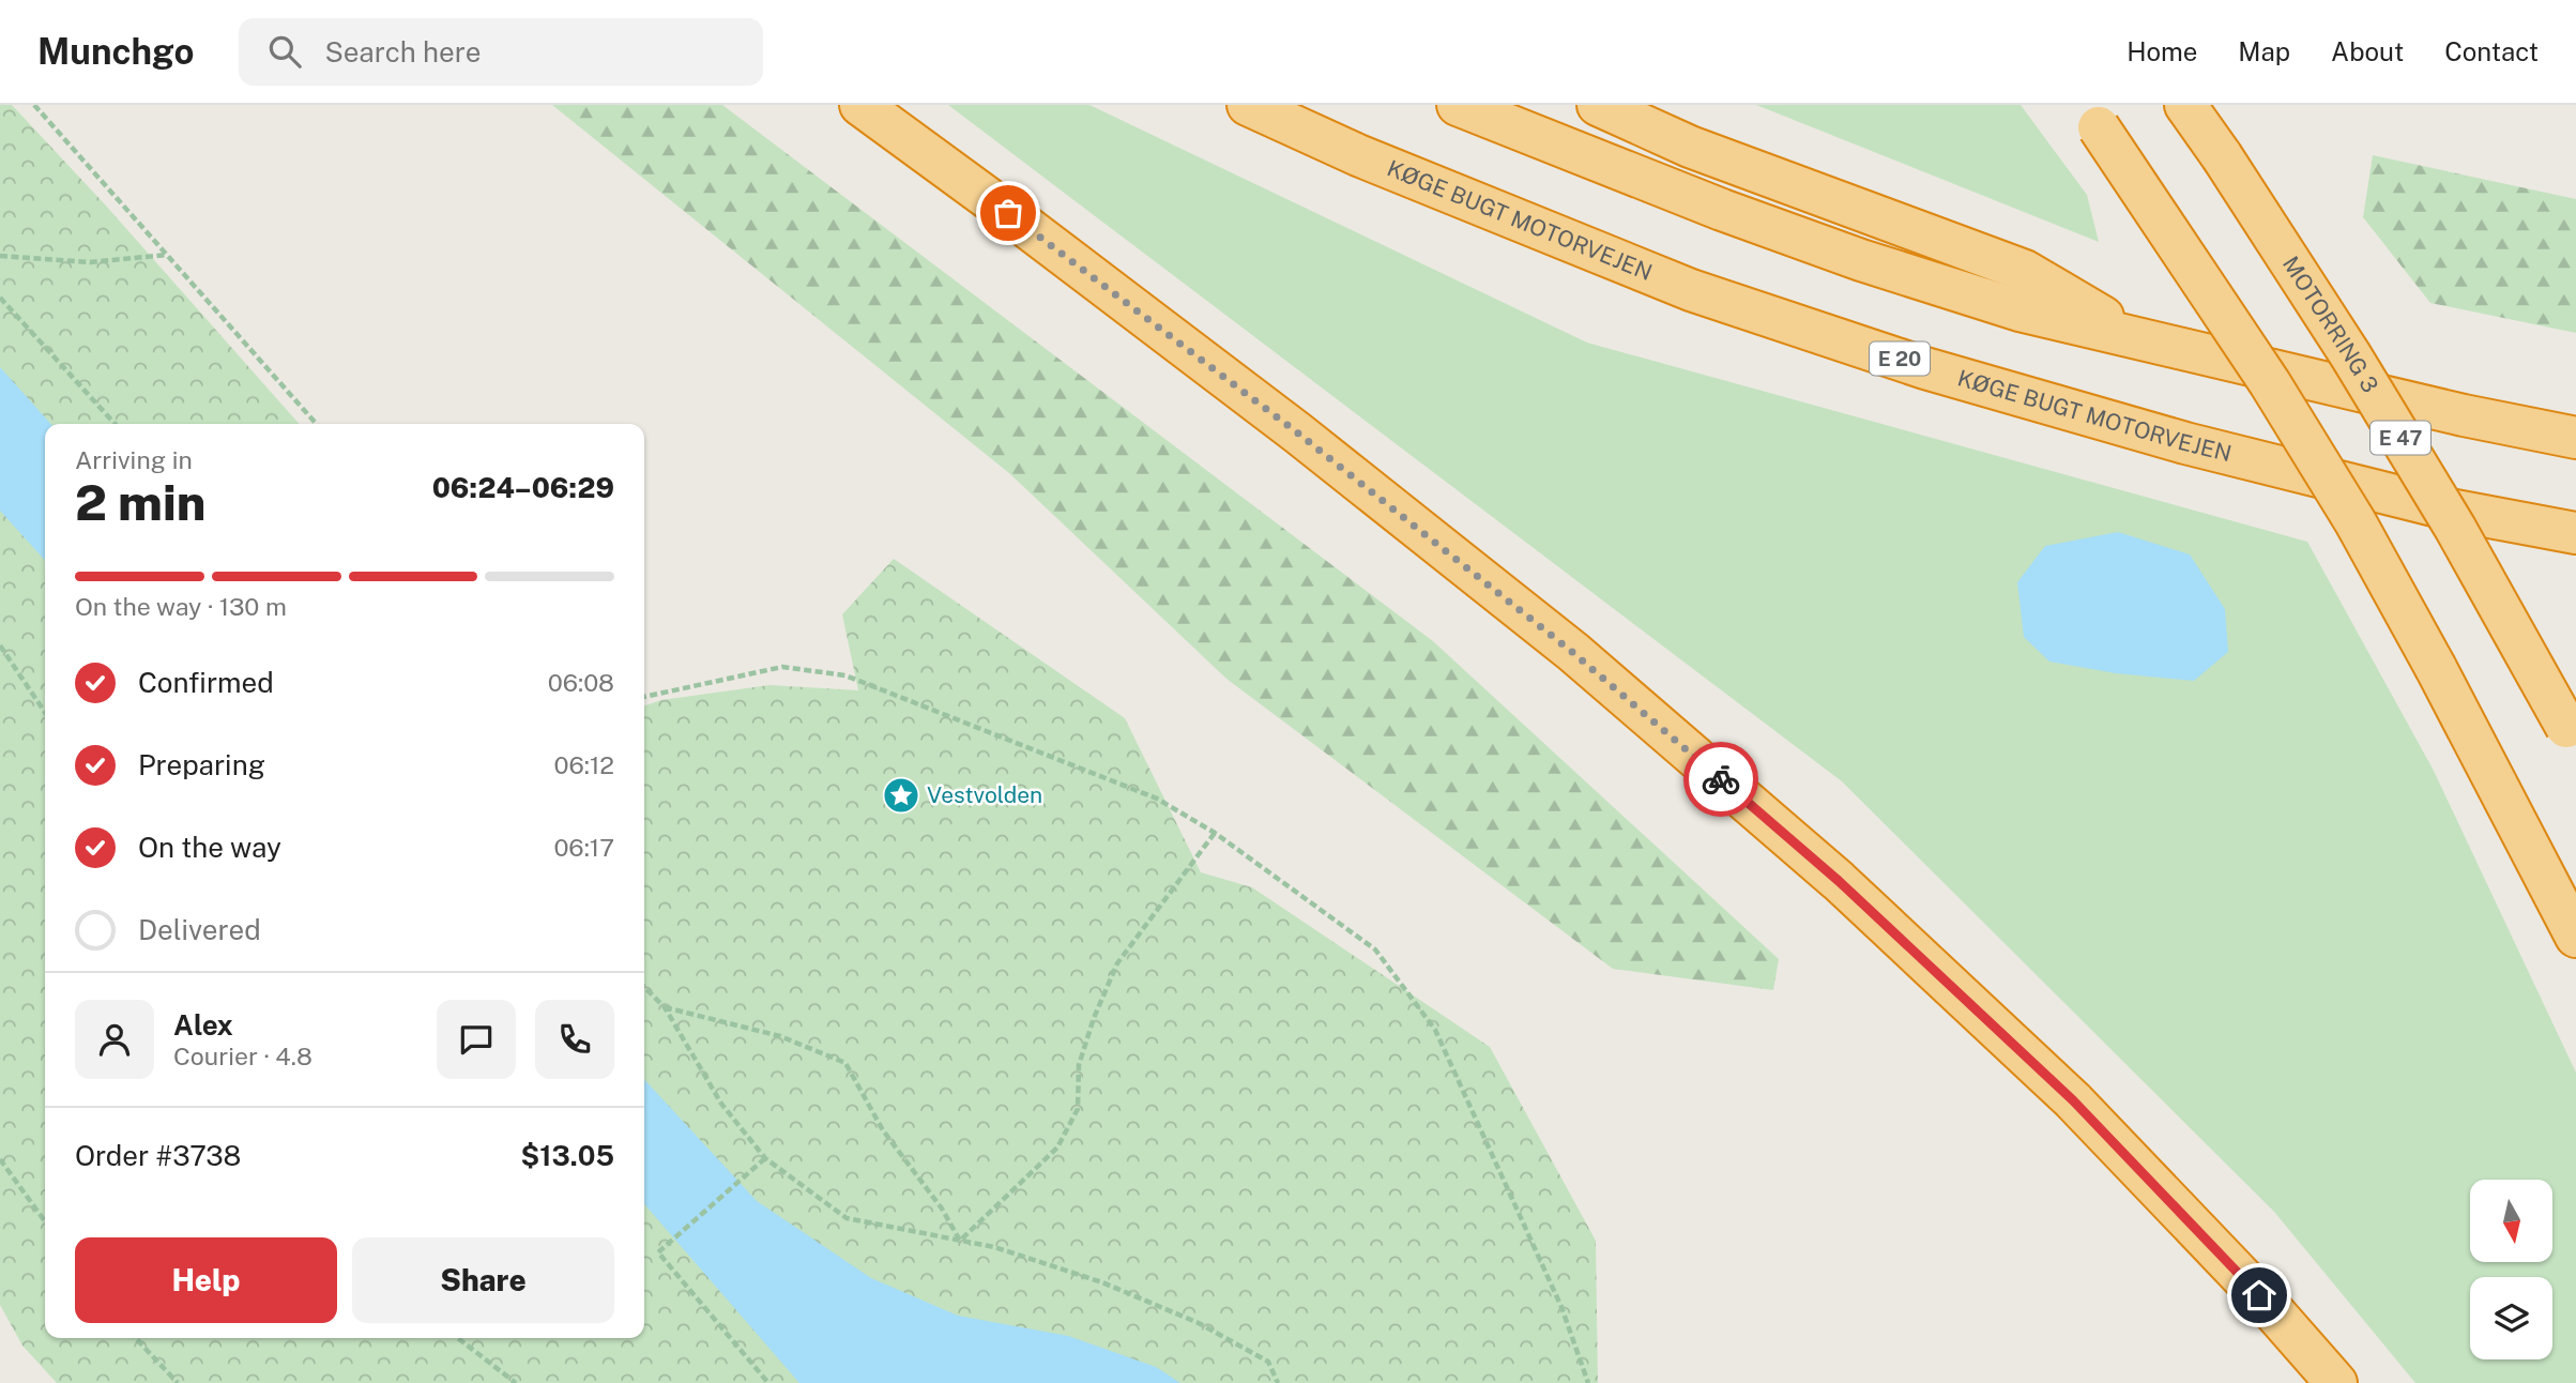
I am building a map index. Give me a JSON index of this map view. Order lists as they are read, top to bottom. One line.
{"streets":{"highway":["KØGE BUGT MOTORVEJEN","MOTORRING 3","E 20","E 47"]},"places":{"place":["Vestvolden"]},"north":"bottom","page":{"header":"Munchgo","search":"Search here","nav":["Home","Map","About","Contact"],"heading":["2 min","Arriving in","06:24–06:29"],"panel":["Alex","Courier · 4.8","Order #3738","$13.05"],"bar":"On the way · 130 m","list":[["Confirmed","06:08"],["Preparing","06:12"],["On the way","06:17"],"Delivered"],"buttons":["Help","Share"]}}
